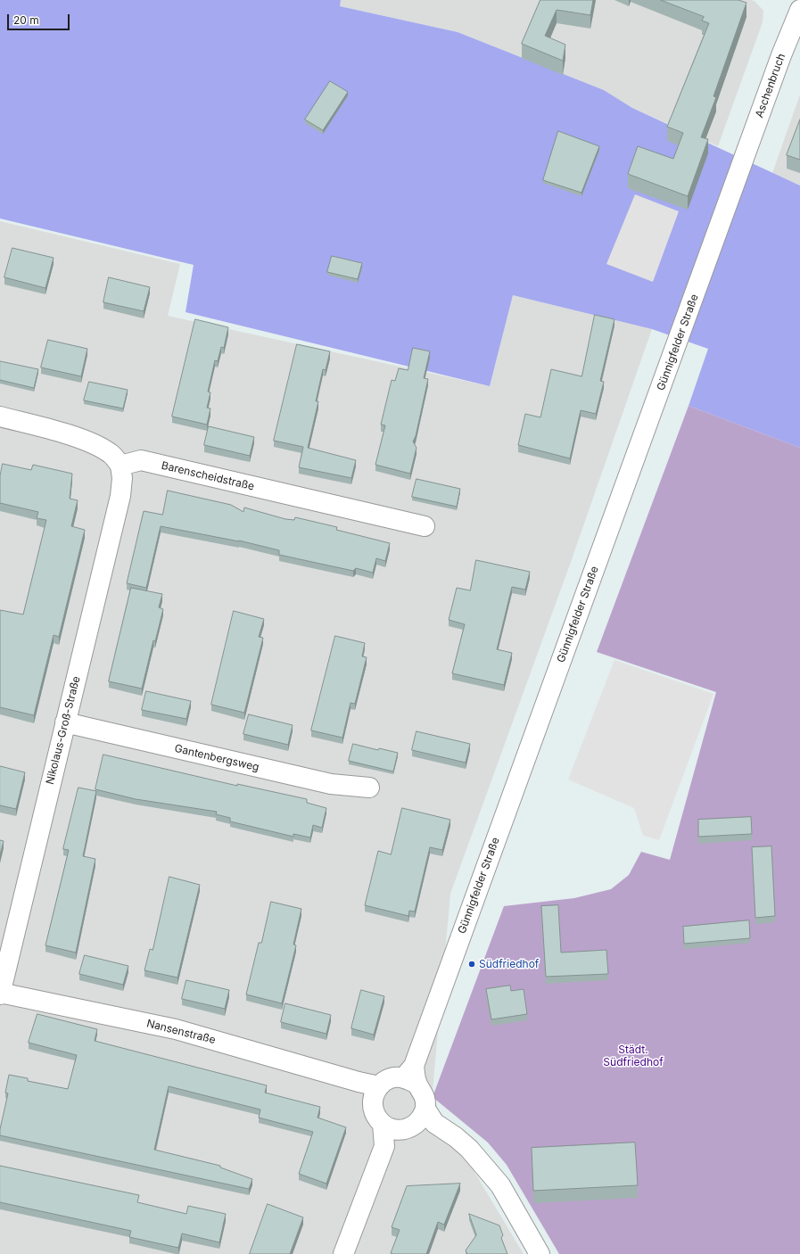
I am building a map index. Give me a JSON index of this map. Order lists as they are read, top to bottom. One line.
{"streets":{"street":["Aschenbruch","Günnigfelder Straße","Barenscheidstraße","Nikolaus-Groß-Straße","Gantenbergsweg","Nansenstraße"]},"crossings":[["Aschenbruch","Günnigfelder Straße"],["Günnigfelder Straße","Nansenstraße"],["Barenscheidstraße","Nikolaus-Groß-Straße"],["Nikolaus-Groß-Straße","Gantenbergsweg"],["Nikolaus-Groß-Straße","Nansenstraße"]],"parks":["Städt. Südfriedhof"],"places":["Südfriedhof"],"scale_bar":"20 m"}
